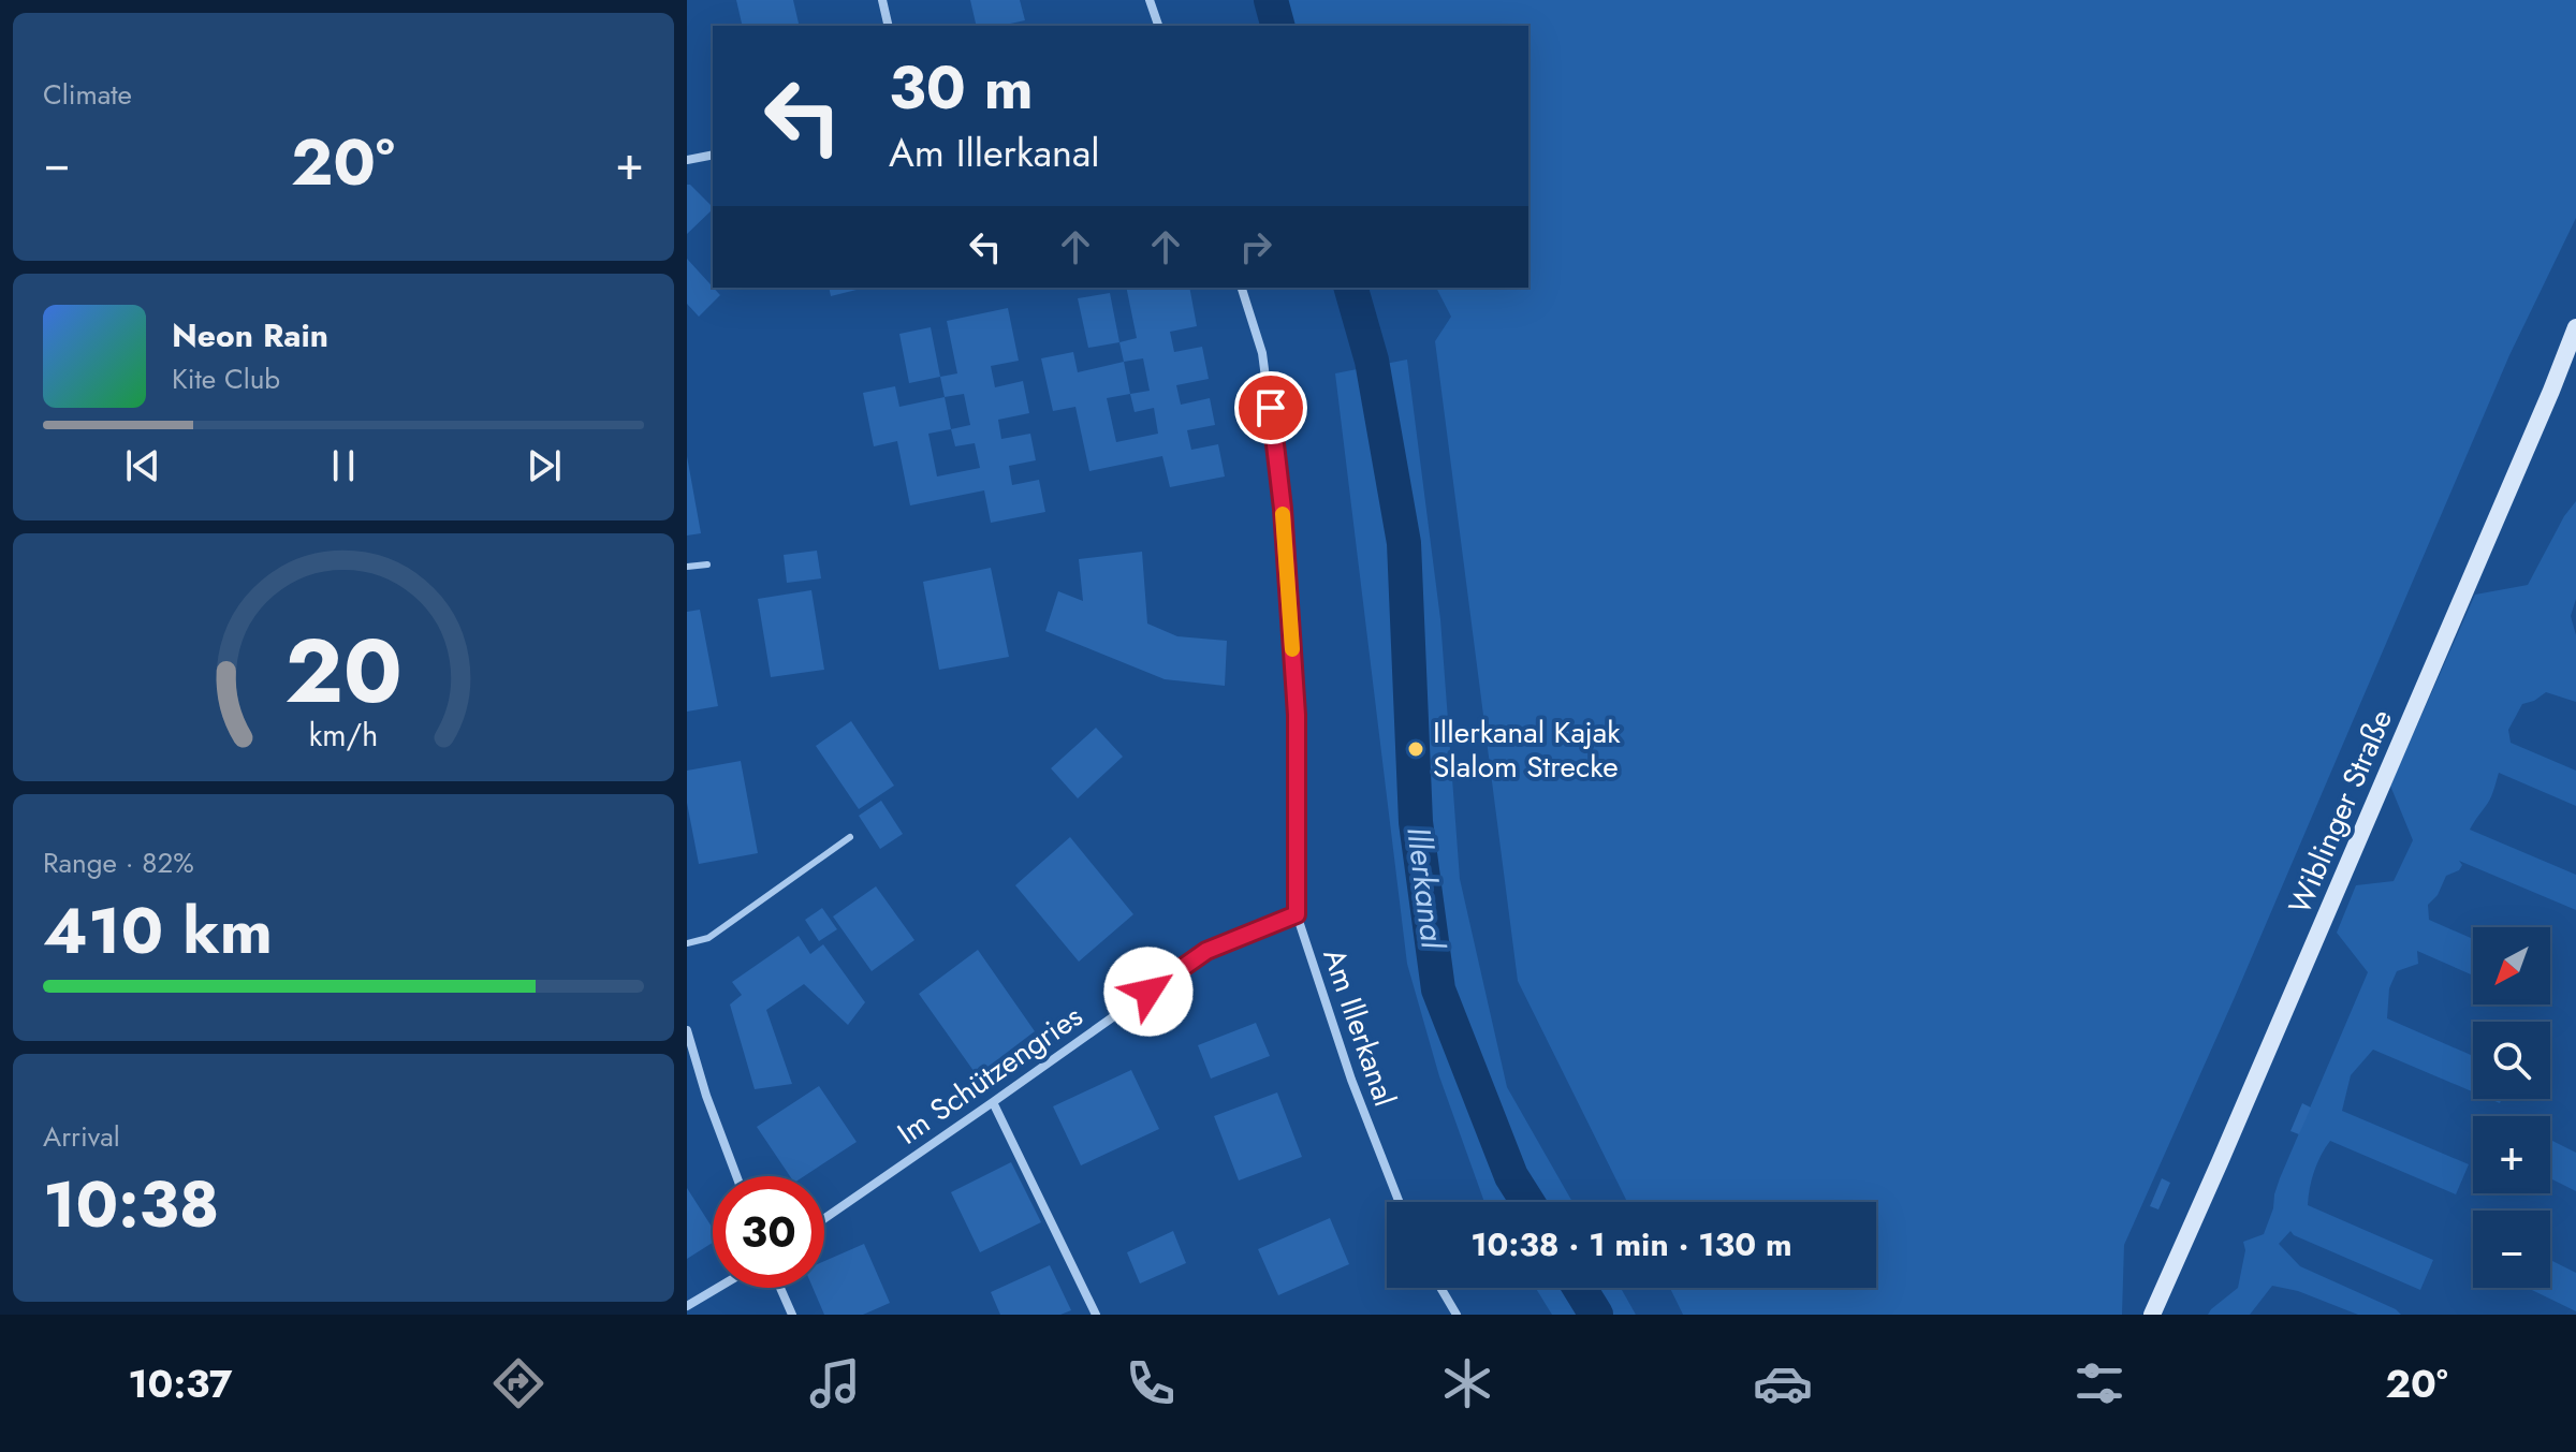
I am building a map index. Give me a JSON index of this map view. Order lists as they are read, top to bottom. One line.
{"streets":{"main road":["Wiblinger Straße"],"street":["Am Illerkanal","Im Schützengries"]},"crossings":[["Am Illerkanal","Im Schützengries"]],"water":["Illerkanal"],"places":["Illerkanal Kajak Slalom Strecke"],"north":"bottom left","page":{"tile":["Climate",["Range · 82%","410 km"],["Arrival","10:38"]],"turn":["30 m","Am Illerkanal"],"heat":["−","20°","+"],"song":["Neon Rain","Kite Club"],"map_buttons":["+","−"],"limit":"30","trip":"10:38 · 1 min · 130 m","tabs":["10:37","20°"],"gauge":["20","km/h"]}}
